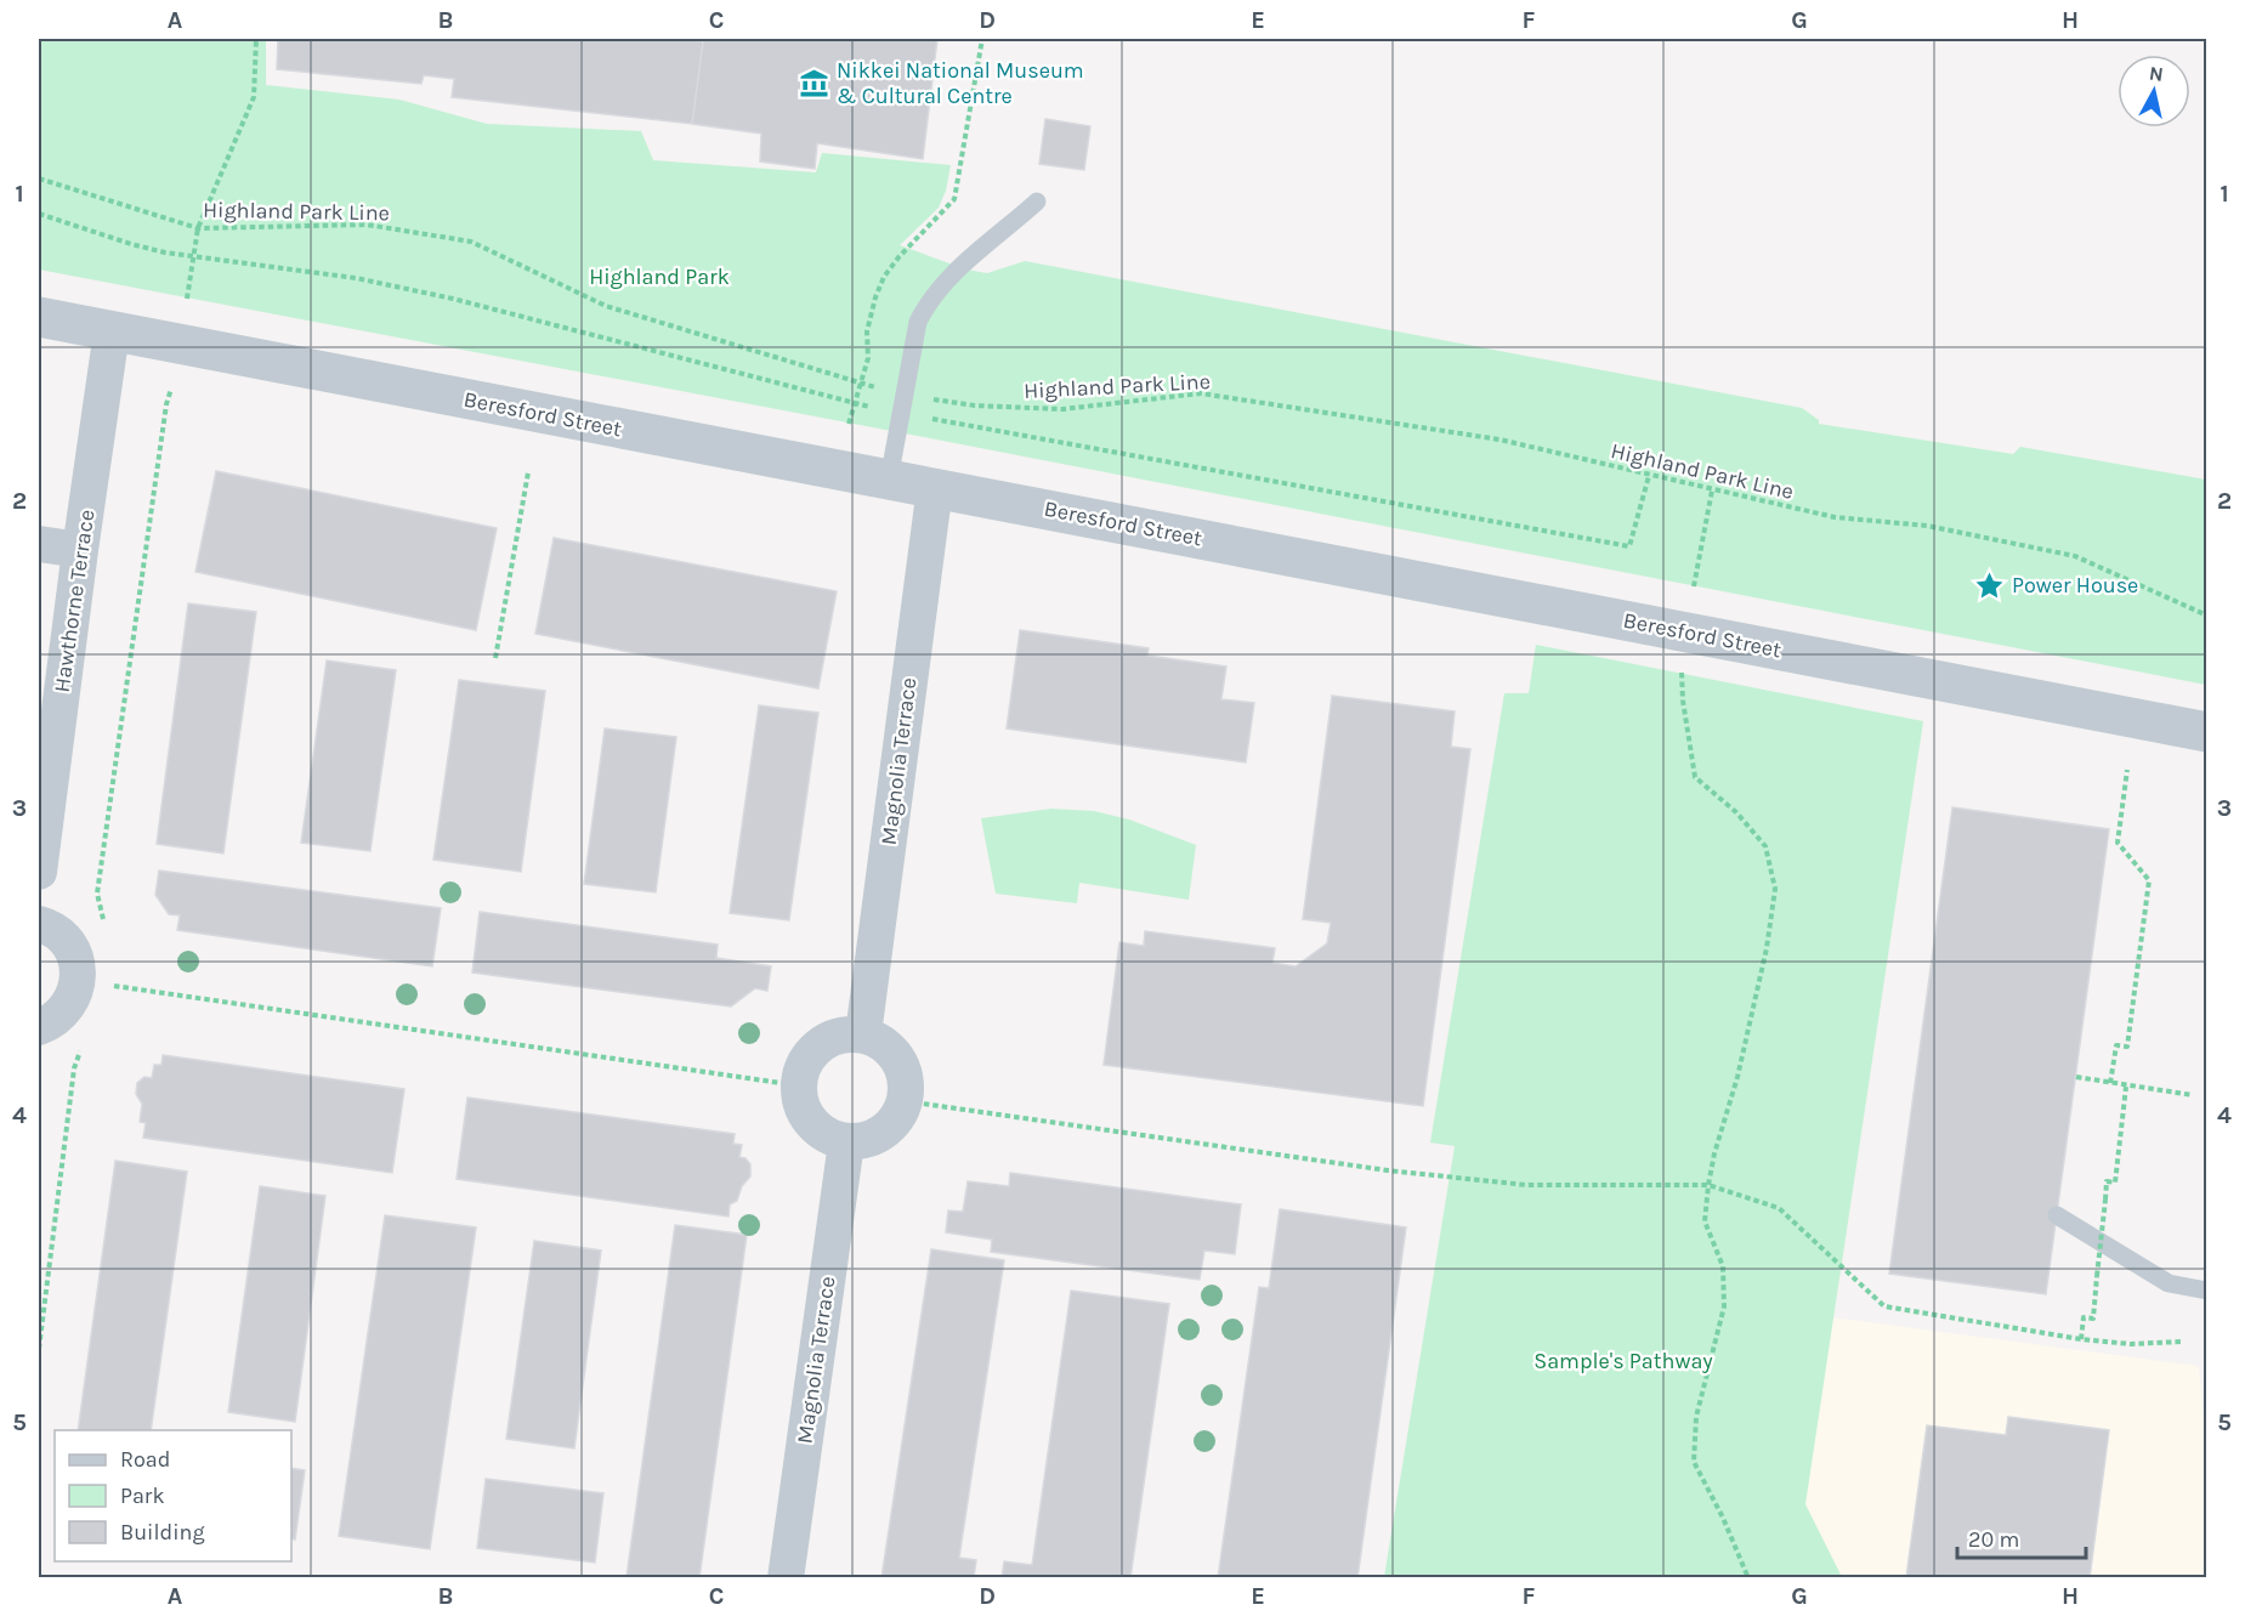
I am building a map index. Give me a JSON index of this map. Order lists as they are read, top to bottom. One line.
{"streets":{"street":["Beresford Street","Hawthorne Terrace","Magnolia Terrace"],"path":["Highland Park Line"]},"crossings":[["Beresford Street","Hawthorne Terrace"],["Beresford Street","Magnolia Terrace"]],"parks":["Highland Park","Sample's Pathway"],"places":{"museum":["Nikkei National Museum & Cultural Centre"],"place":["Power House"]},"legend":["Road","Park","Building"],"scale_bar":"20 m","north":"top","grid":{"columns":["A","B","C","D","E","F","G","H"],"rows":["1","2","3","4","5"]}}
